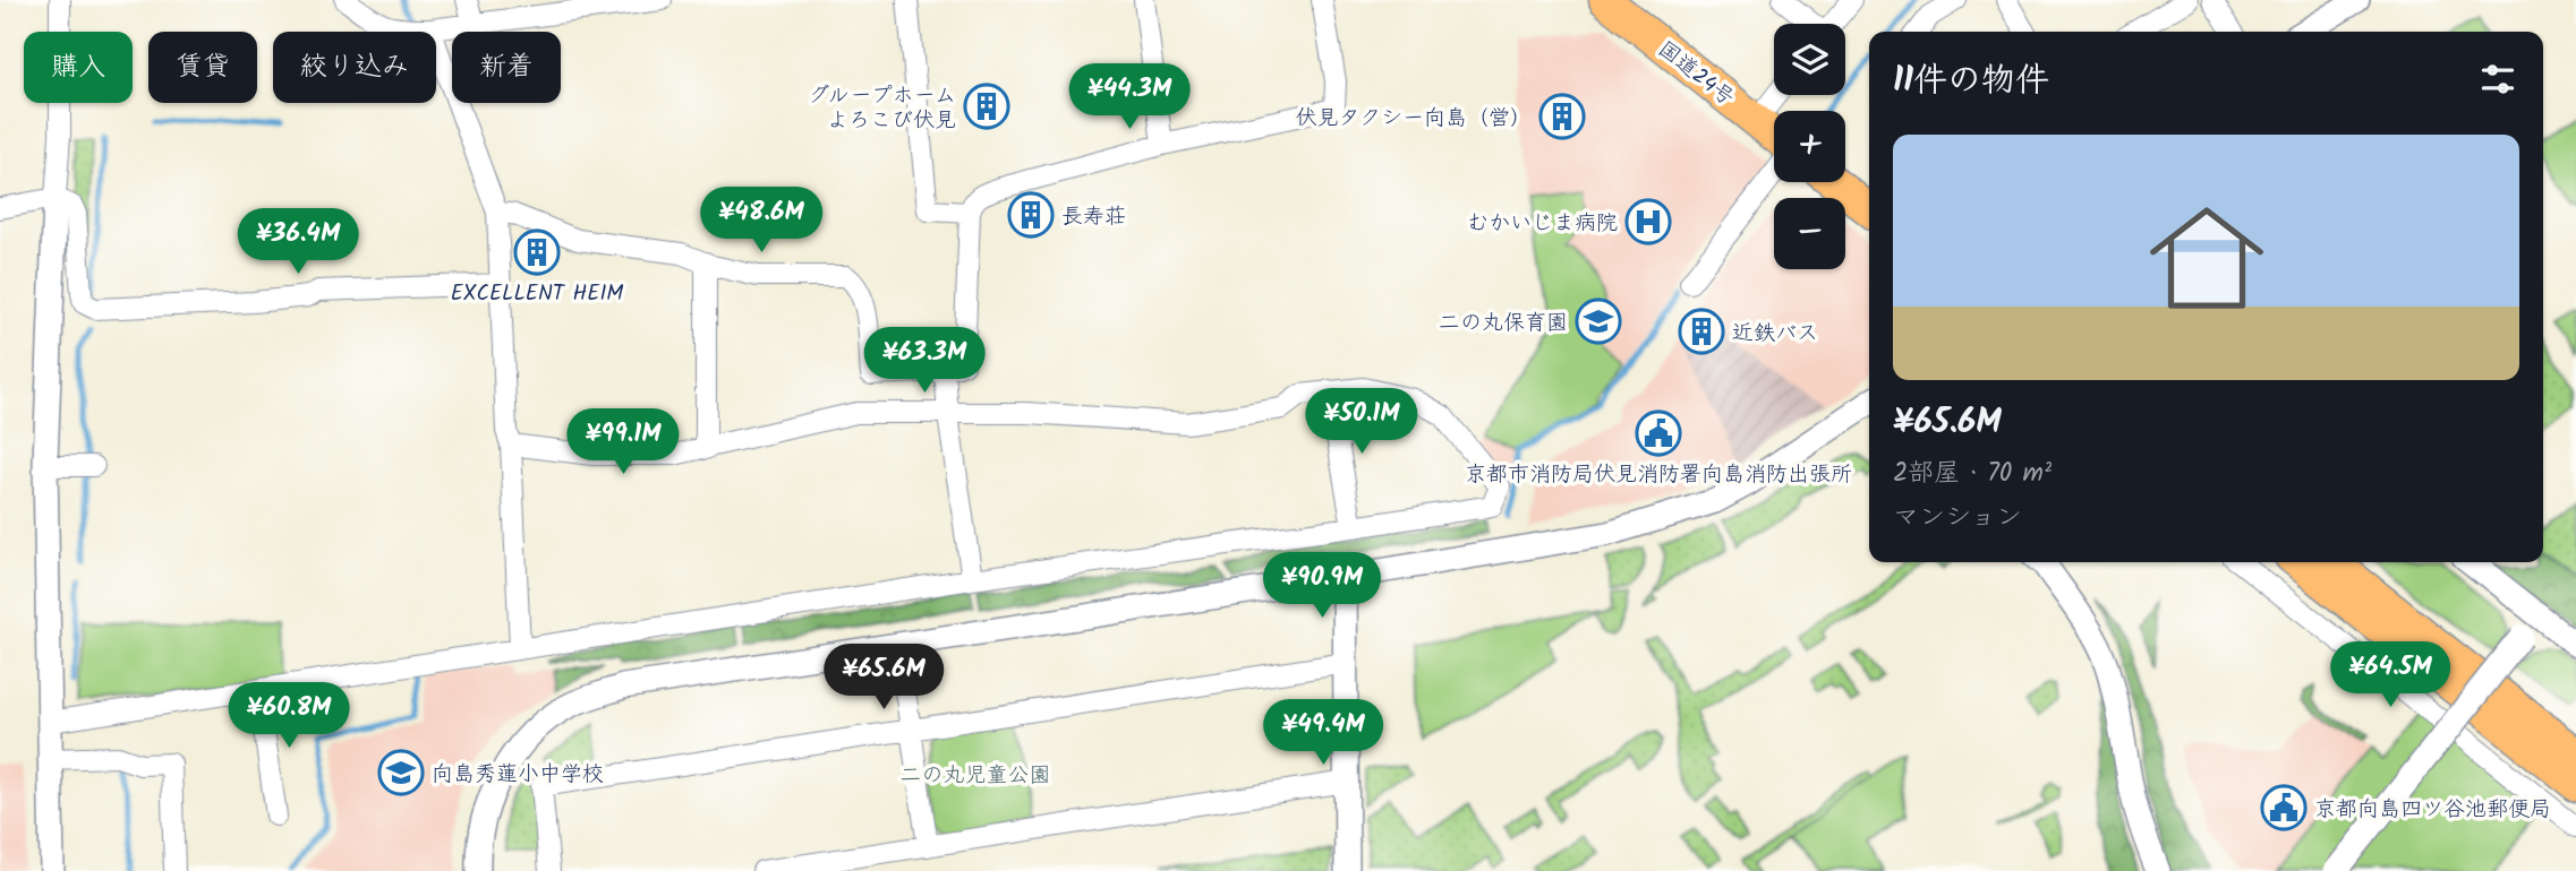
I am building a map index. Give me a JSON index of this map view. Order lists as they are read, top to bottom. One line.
{"streets":{"highway":["国道24号"]},"parks":["二の丸児童公園"],"places":{"building":["グループホーム よろこび伏見","伏見タクシー向島（営）","長寿荘","EXCELLENT HEIM","近鉄バス"],"hospital":["むかいじま病院"],"school or university":["二の丸保育園","向島秀蓮小中学校"],"public building":["京都市消防局伏見消防署向島消防出張所","京都向島四ツ谷池郵便局"]},"page":{"map_buttons":["+","−"],"chip":["購入","賃貸","絞り込み","新着"],"heading":"11件の物件","price":["¥44.3M","¥48.6M","¥36.4M","¥63.3M","¥50.1M","¥99.1M","¥90.9M","¥64.5M","¥65.6M","¥60.8M","¥49.4M"],"list":[{"name":"¥65.6M","note":"2部屋 · 70 m² · マンション"}]}}
